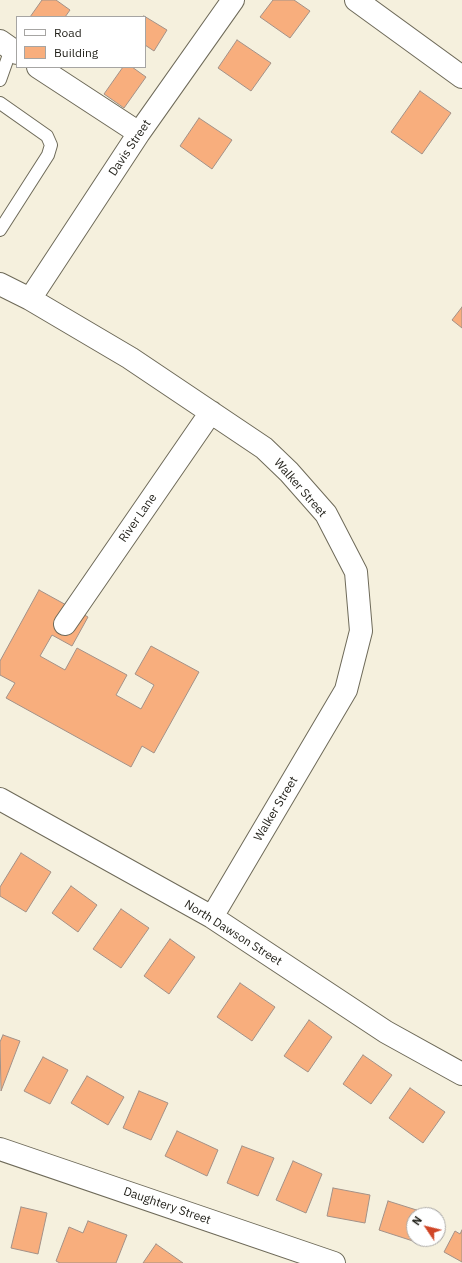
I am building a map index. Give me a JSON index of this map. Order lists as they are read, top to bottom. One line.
{"streets":{"street":["Davis Street","Walker Street","River Lane","North Dawson Street","Daughtery Street"]},"crossings":[["Davis Street","Walker Street"],["Walker Street","River Lane"],["Walker Street","North Dawson Street"]],"legend":["Road","Building"],"north":"top left"}
